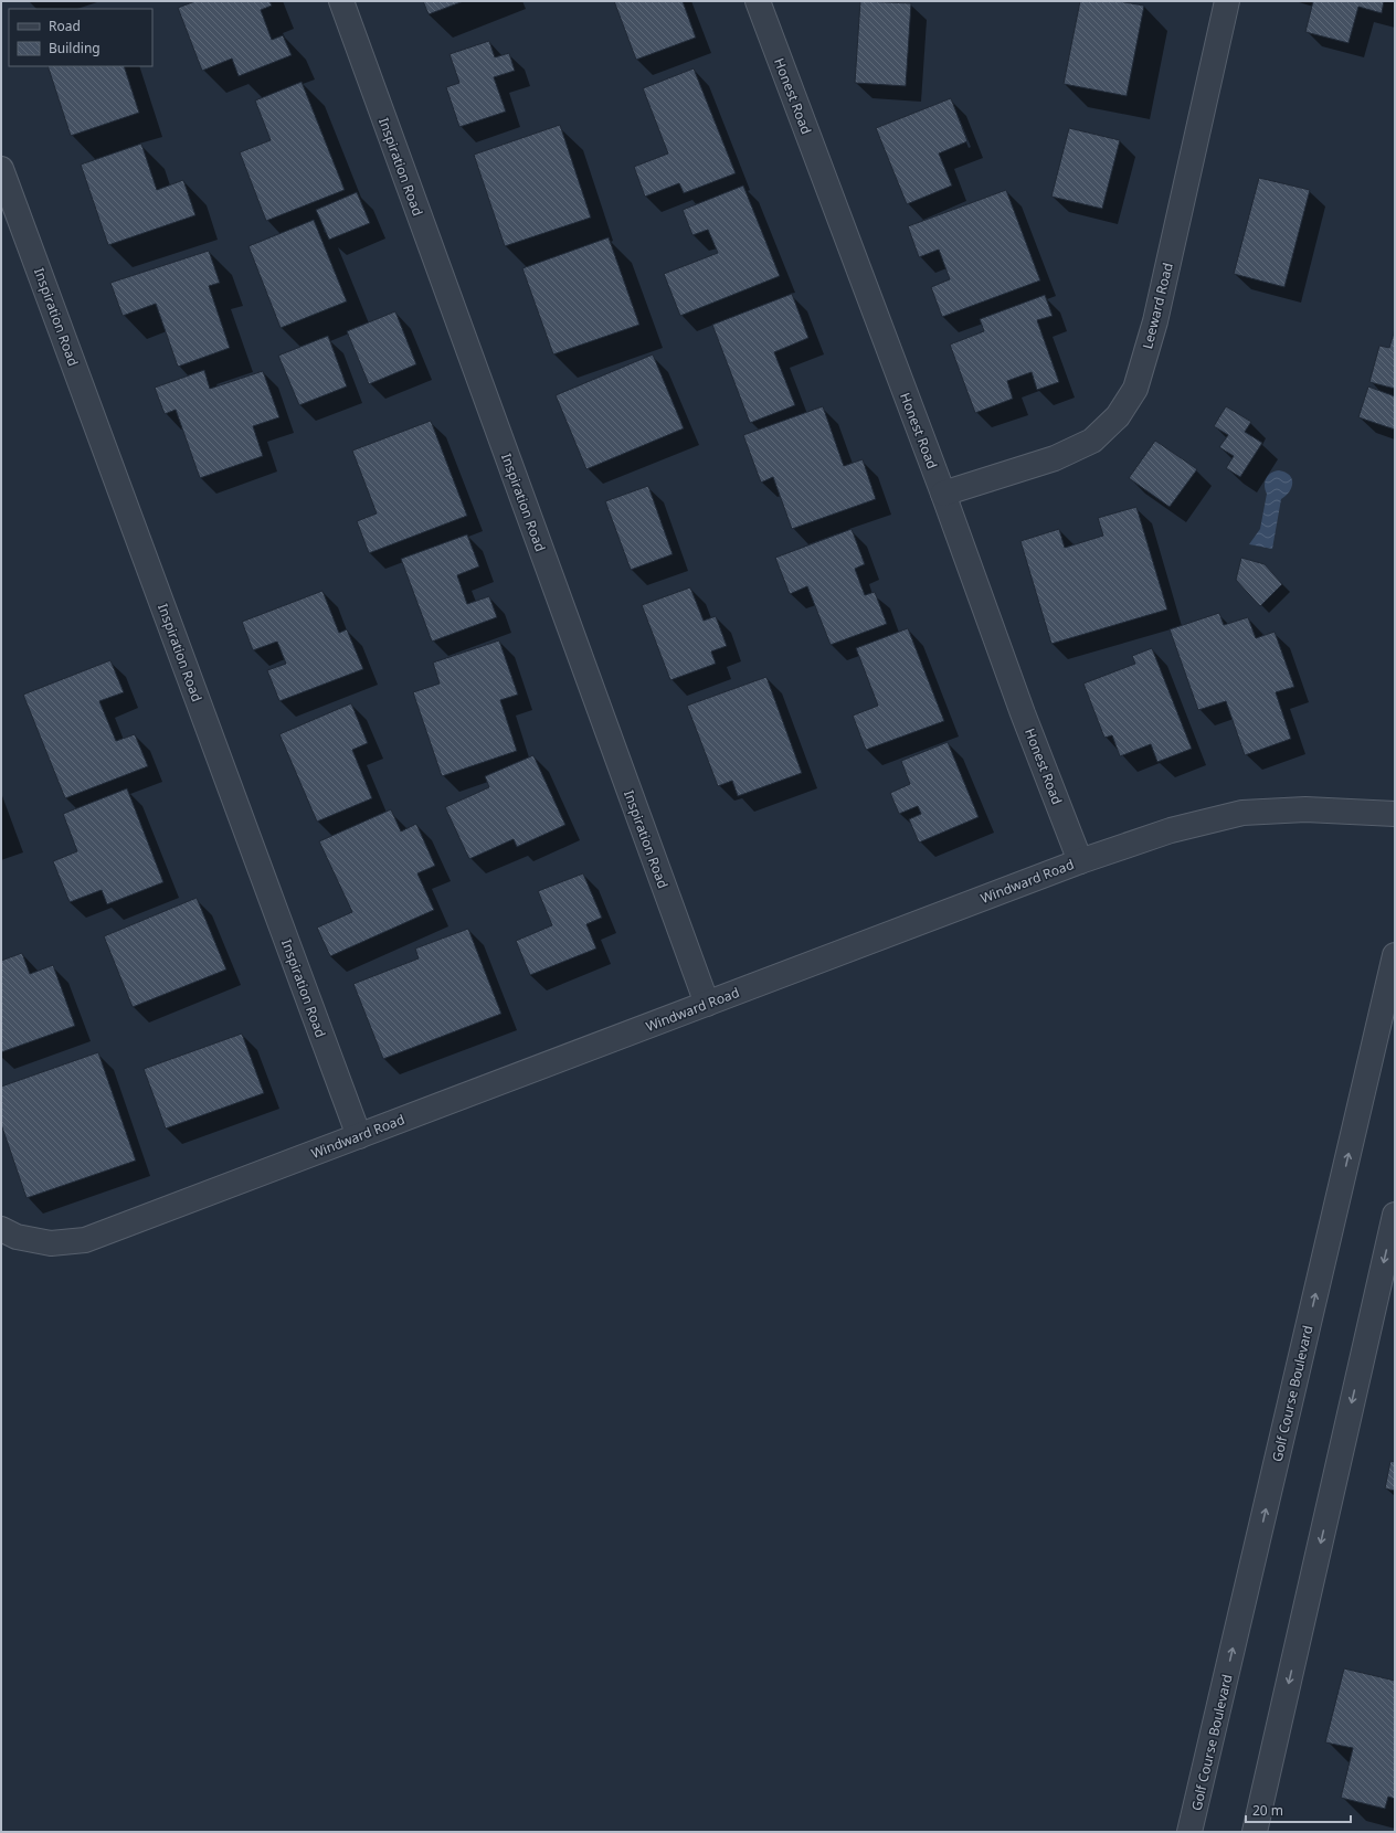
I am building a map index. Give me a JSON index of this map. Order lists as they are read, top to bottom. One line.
{"streets":{"street":["Honest Road","Inspiration Road","Leeward Road","Windward Road","Golf Course Boulevard"]},"crossings":[["Honest Road","Leeward Road"],["Honest Road","Windward Road"],["Inspiration Road","Windward Road"]],"legend":["Road","Building"],"scale_bar":"20 m"}
